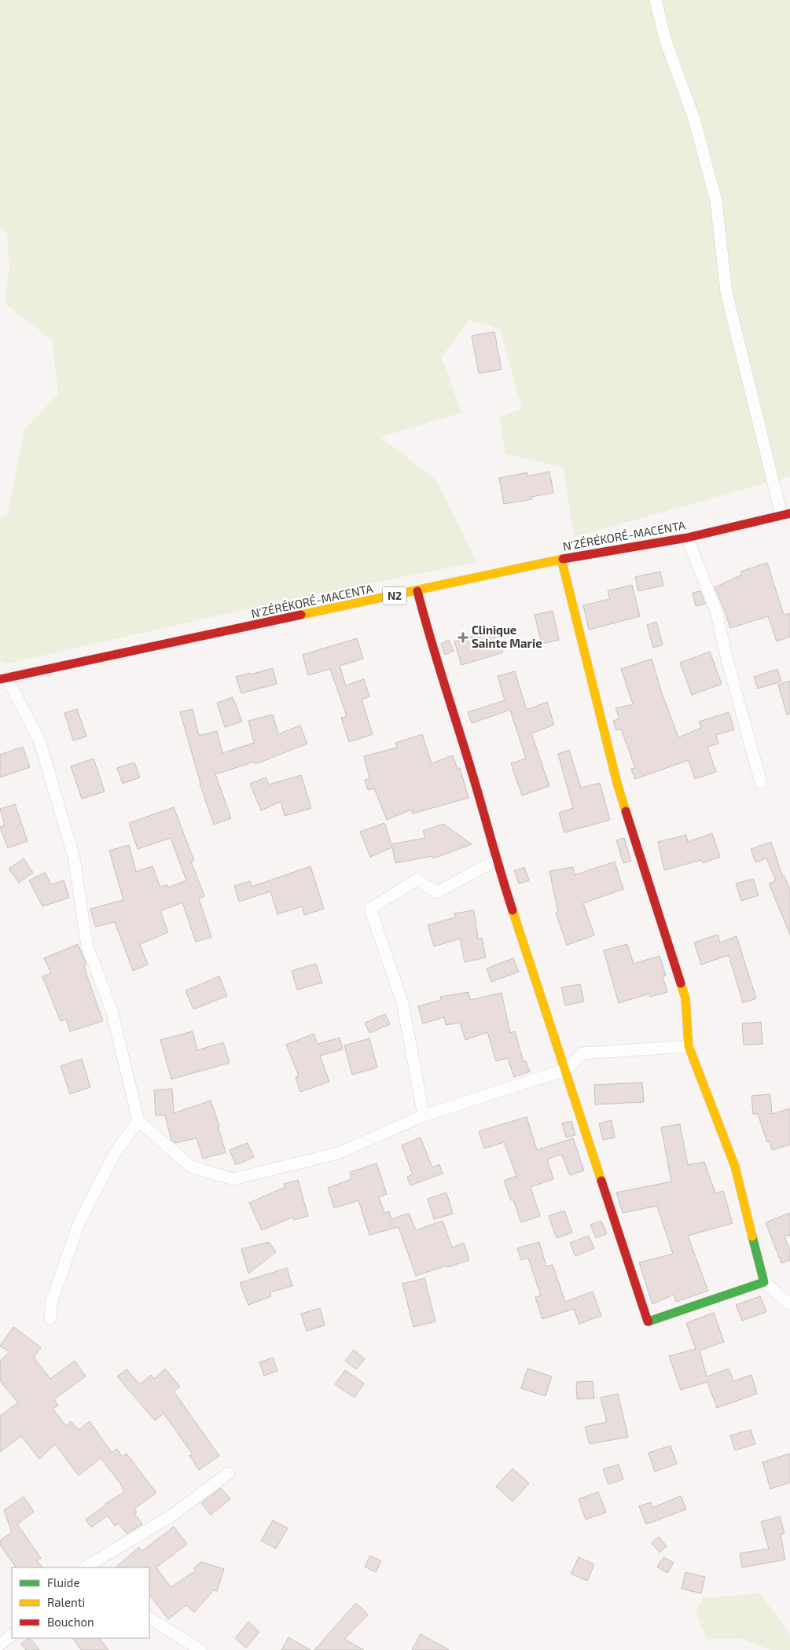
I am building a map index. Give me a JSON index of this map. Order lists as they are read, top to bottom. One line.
{"streets":{"main road":["N'ZÉRÉKORÉ-MACENTA","N2"]},"places":{"health":["Clinique Sainte Marie"]},"legend":["Fluide","Ralenti","Bouchon"]}
